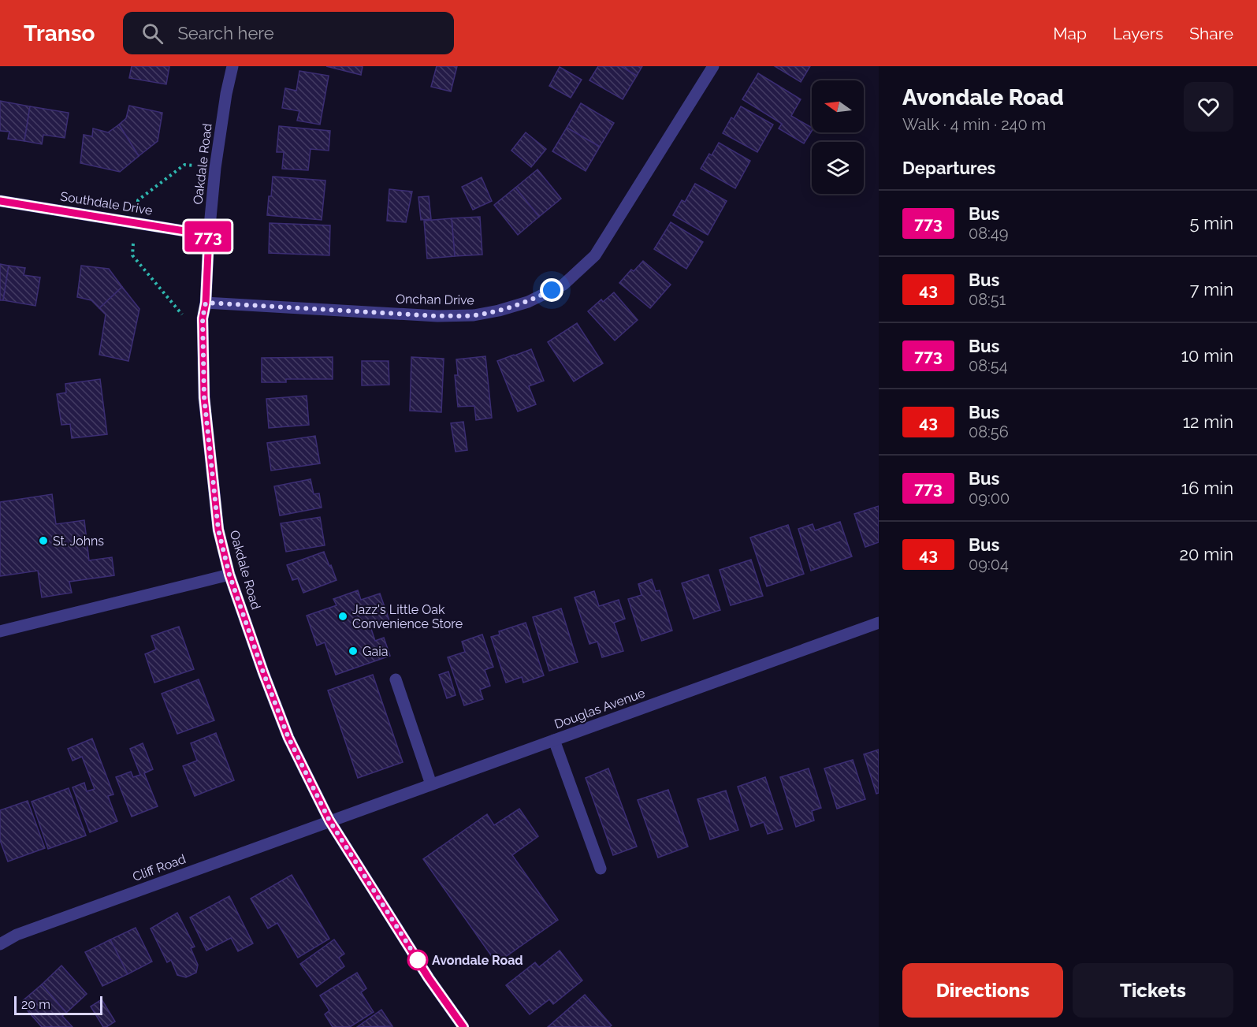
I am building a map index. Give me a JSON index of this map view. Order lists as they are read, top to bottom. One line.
{"streets":{"street":["Oakdale Road","Southdale Drive","Onchan Drive","Douglas Avenue","Cliff Road"]},"crossings":[["Oakdale Road","Southdale Drive"],["Oakdale Road","Onchan Drive"],["Oakdale Road","Douglas Avenue"],["Oakdale Road","Cliff Road"],["Douglas Avenue","Cliff Road"]],"places":["St. Johns","Jazz's Little Oak Convenience Store","Gaia","Avondale Road"],"lines":["bus line 773"],"scale_bar":"20 m","north":"left","page":{"header":"Transo","search":"Search here","nav":["Map","Layers","Share"],"on_map":"773","heading":[["Avondale Road","Walk · 4 min · 240 m"],"Departures"],"list":[{"mark":"773","name":"Bus","note":"08:49","value":"5 min"},{"mark":"43","name":"Bus","note":"08:51","value":"7 min"},{"mark":"773","name":"Bus","note":"08:54","value":"10 min"},{"mark":"43","name":"Bus","note":"08:56","value":"12 min"},{"mark":"773","name":"Bus","note":"09:00","value":"16 min"},{"mark":"43","name":"Bus","note":"09:04","value":"20 min"}],"buttons":["Directions","Tickets"],"scale":"20 m"}}
